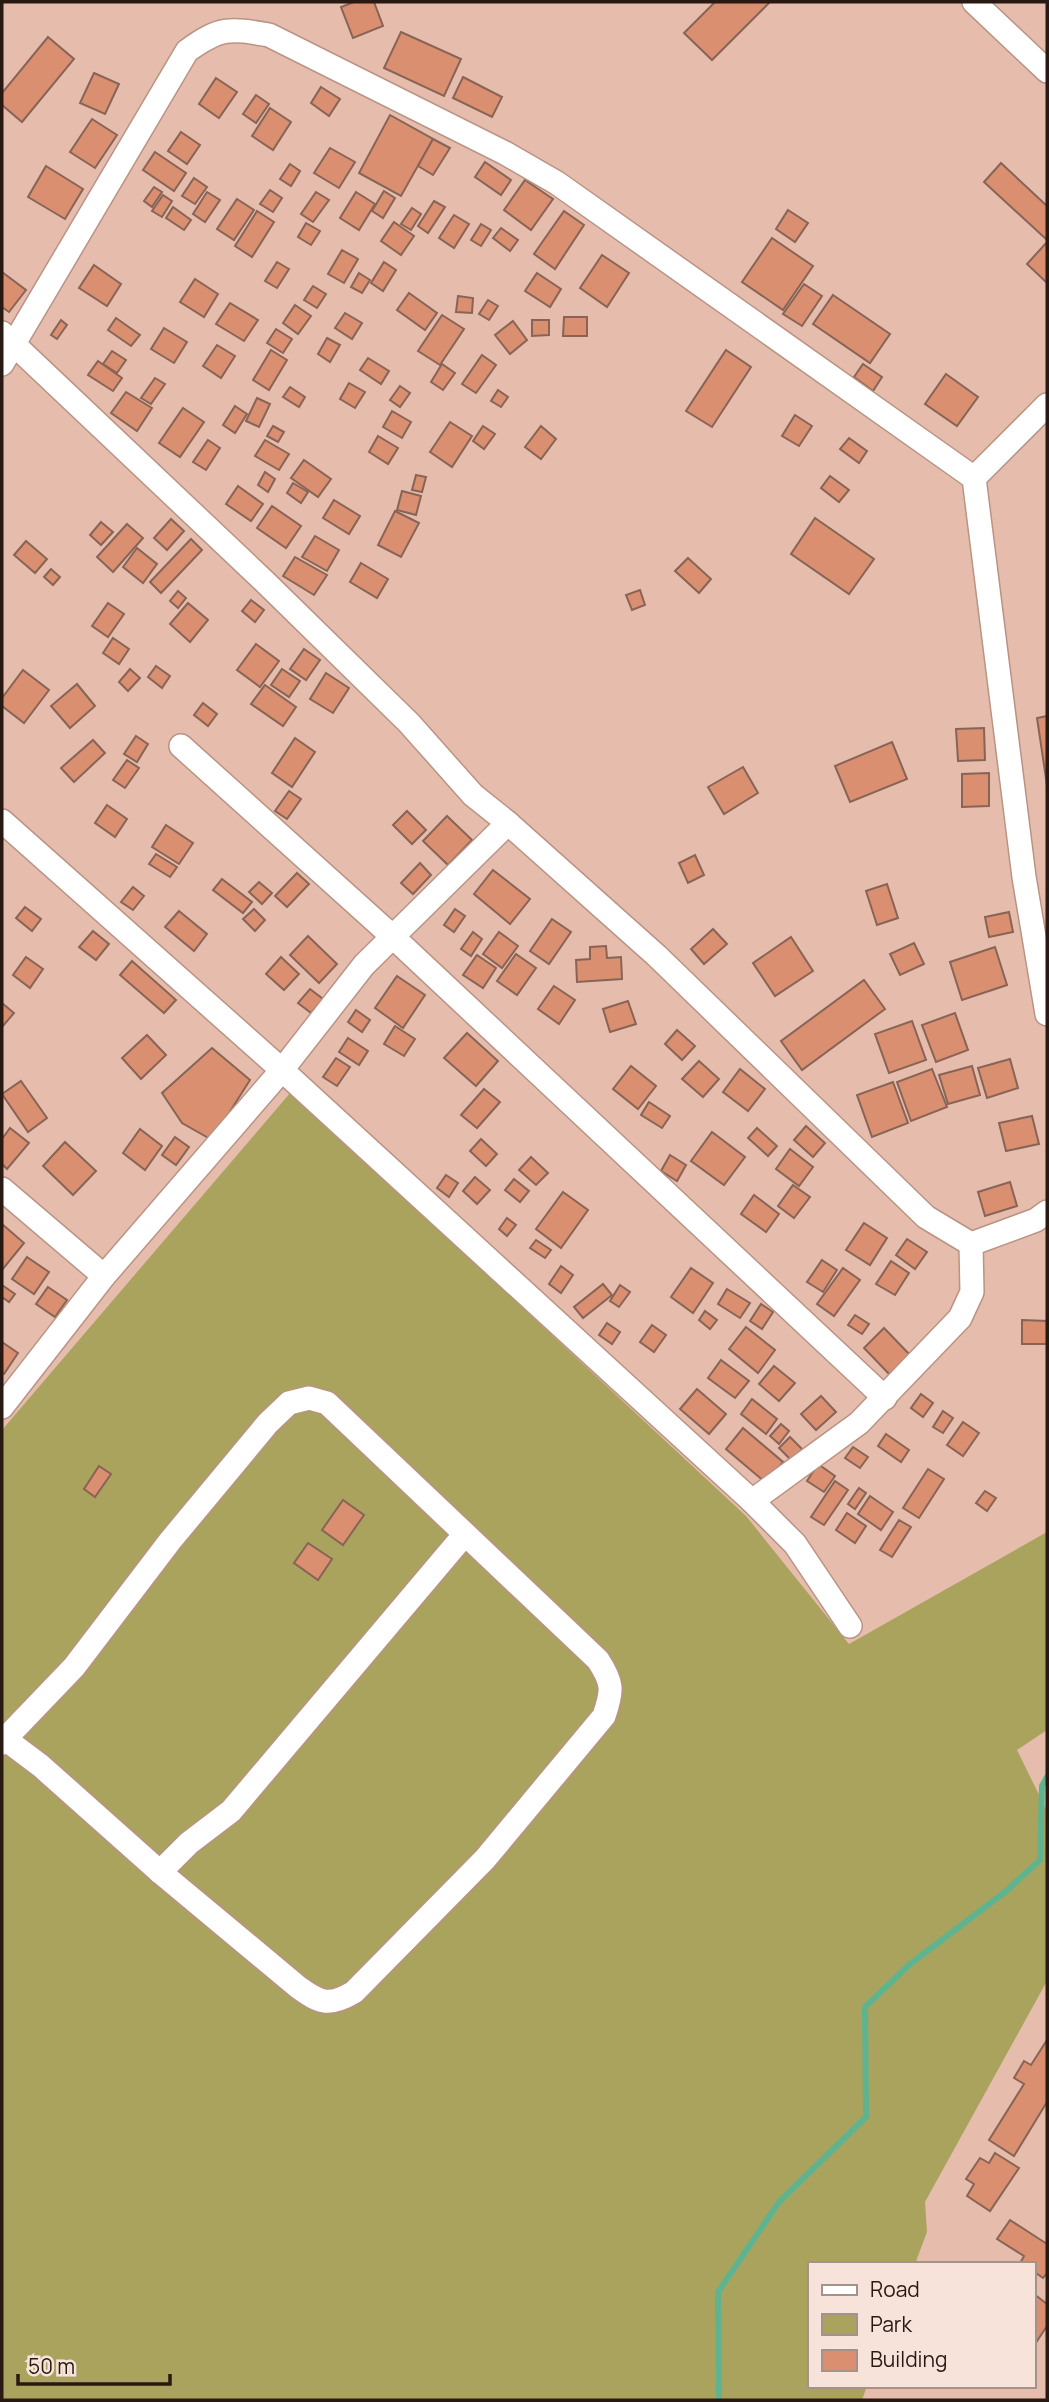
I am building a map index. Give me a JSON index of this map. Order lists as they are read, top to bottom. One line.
{"legend":["Road","Park","Building"],"scale_bar":"50 m"}
